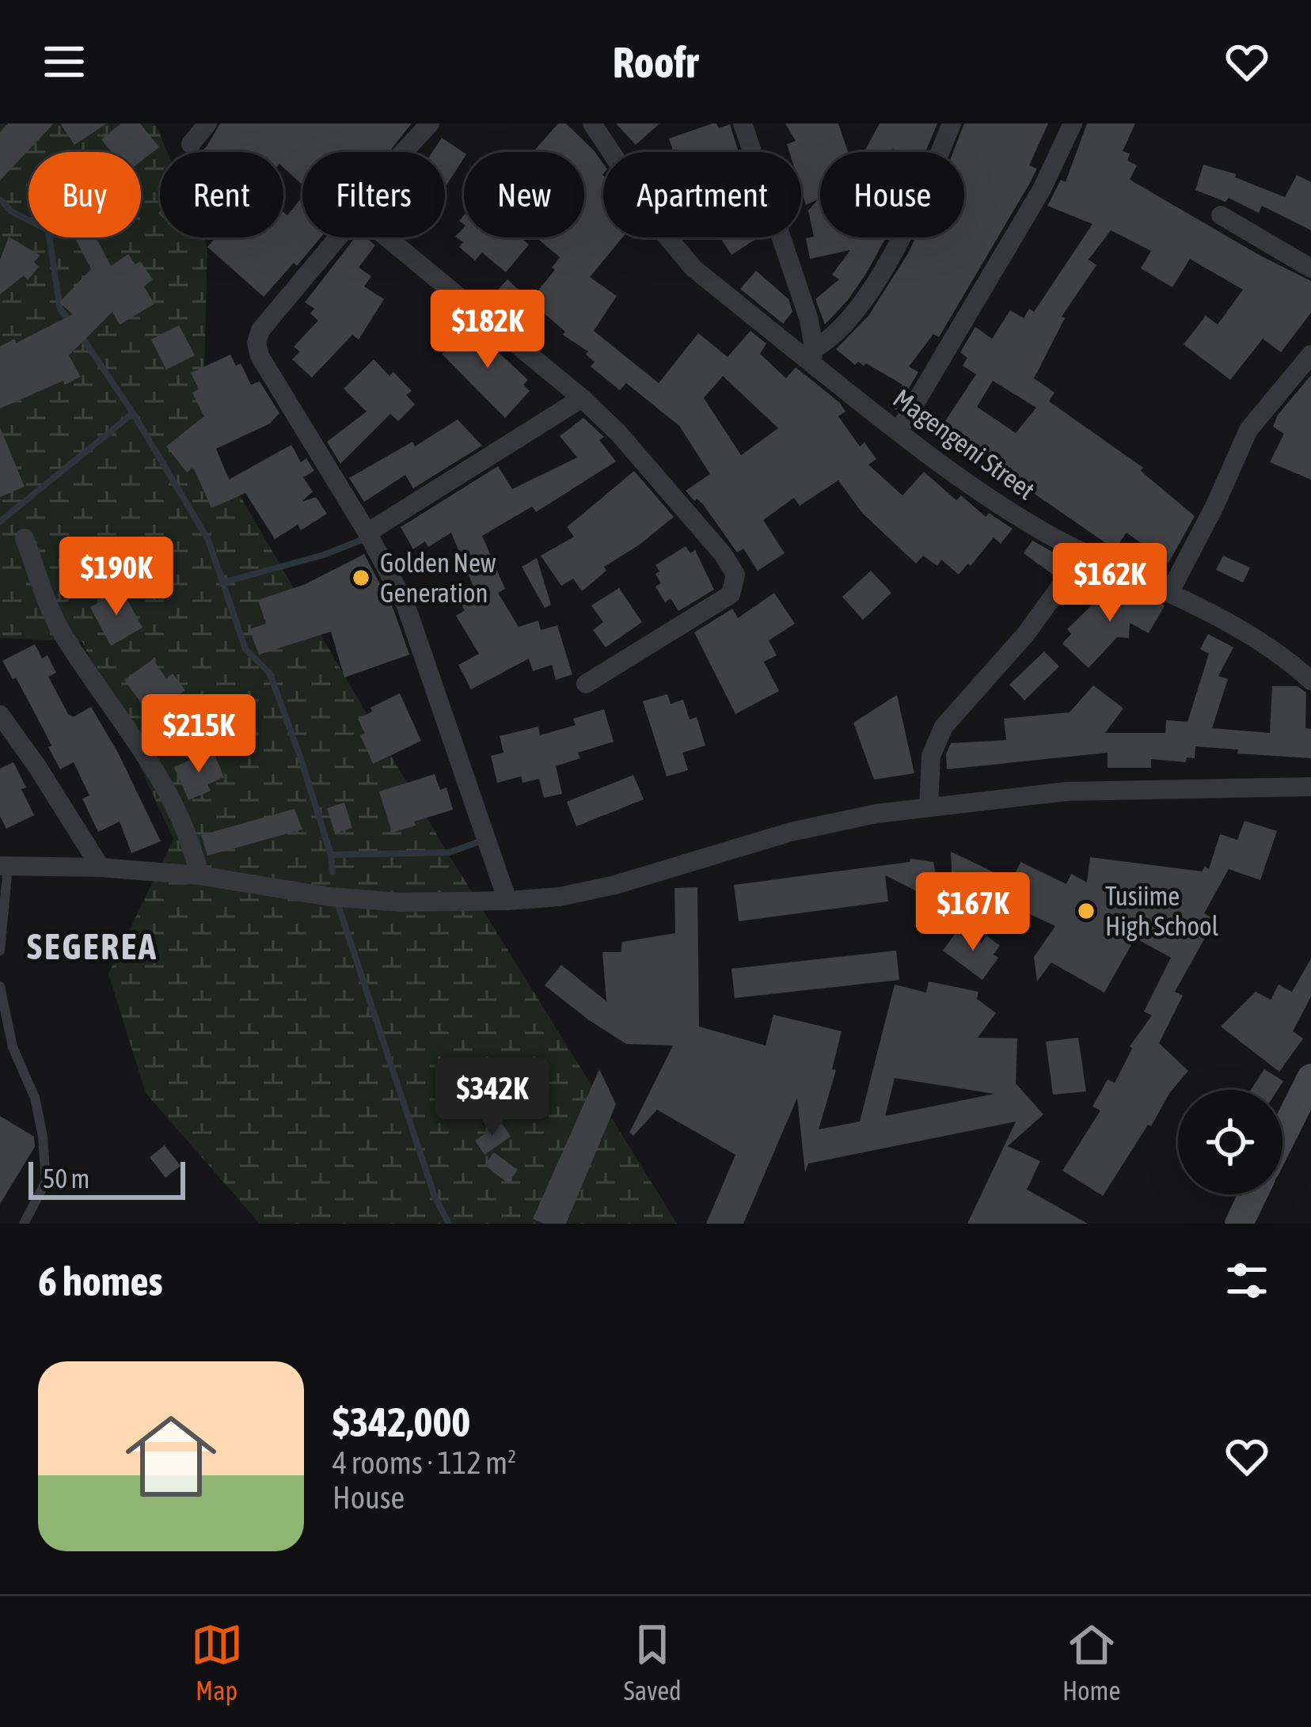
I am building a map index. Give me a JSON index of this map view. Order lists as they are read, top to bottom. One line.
{"streets":{"street":["Magengeni Street"]},"districts":["SEGEREA"],"places":["Golden New Generation","Tusiime High School"],"scale_bar":"50 m","page":{"header":"Roofr","chip":["Buy","Rent","Filters","New","Apartment","House"],"price":["$182K","$190K","$162K","$215K","$167K","$342K"],"scale":"50 m","heading":"6 homes","list":[{"name":"$342,000","note":"4 rooms · 112 m² · House"}],"tabs":["Map","Saved","Home"]}}
